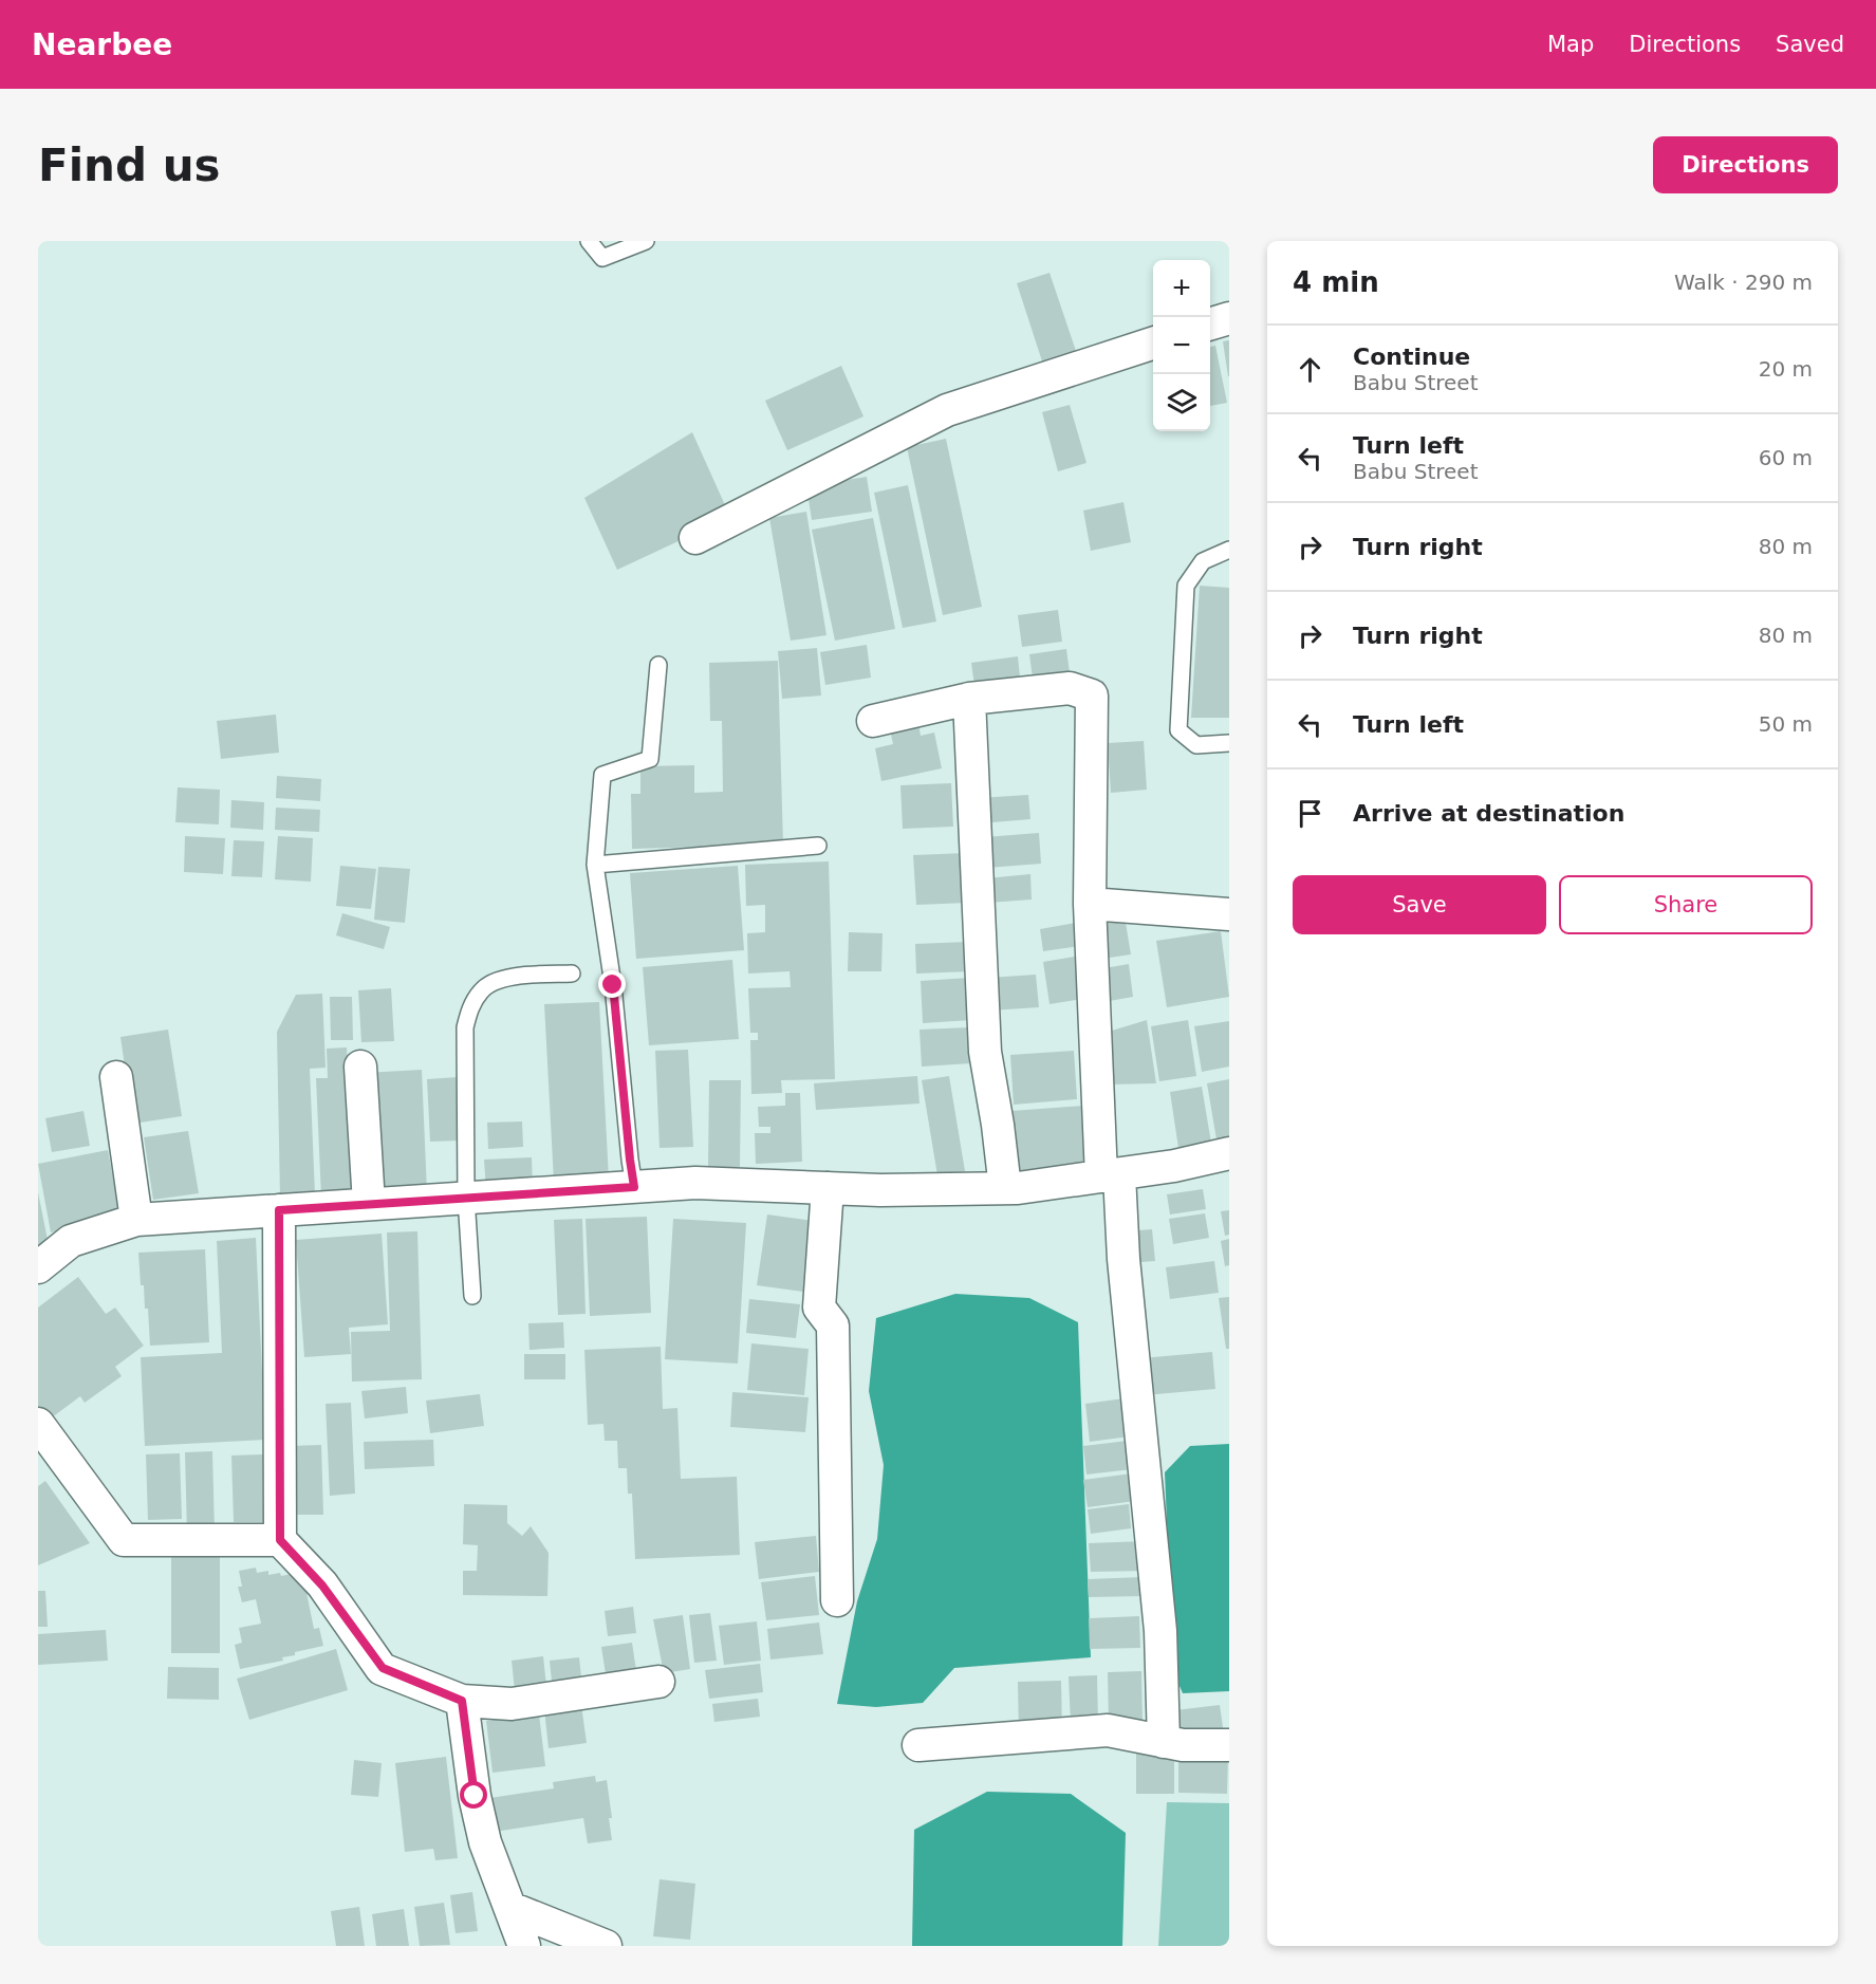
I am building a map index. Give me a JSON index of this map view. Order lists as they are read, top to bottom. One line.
{"page":{"header":"Nearbee","nav":["Map","Directions","Saved"],"buttons":["Directions",["Save","Share"]],"title":"Find us","heading":["4 min","Walk · 290 m"],"map_buttons":["+","−"],"list":[["Continue","Babu Street","20 m"],["Turn left","Babu Street","60 m"],["Turn right","80 m"],["Turn right","80 m"],["Turn left","50 m"],"Arrive at destination"]}}
